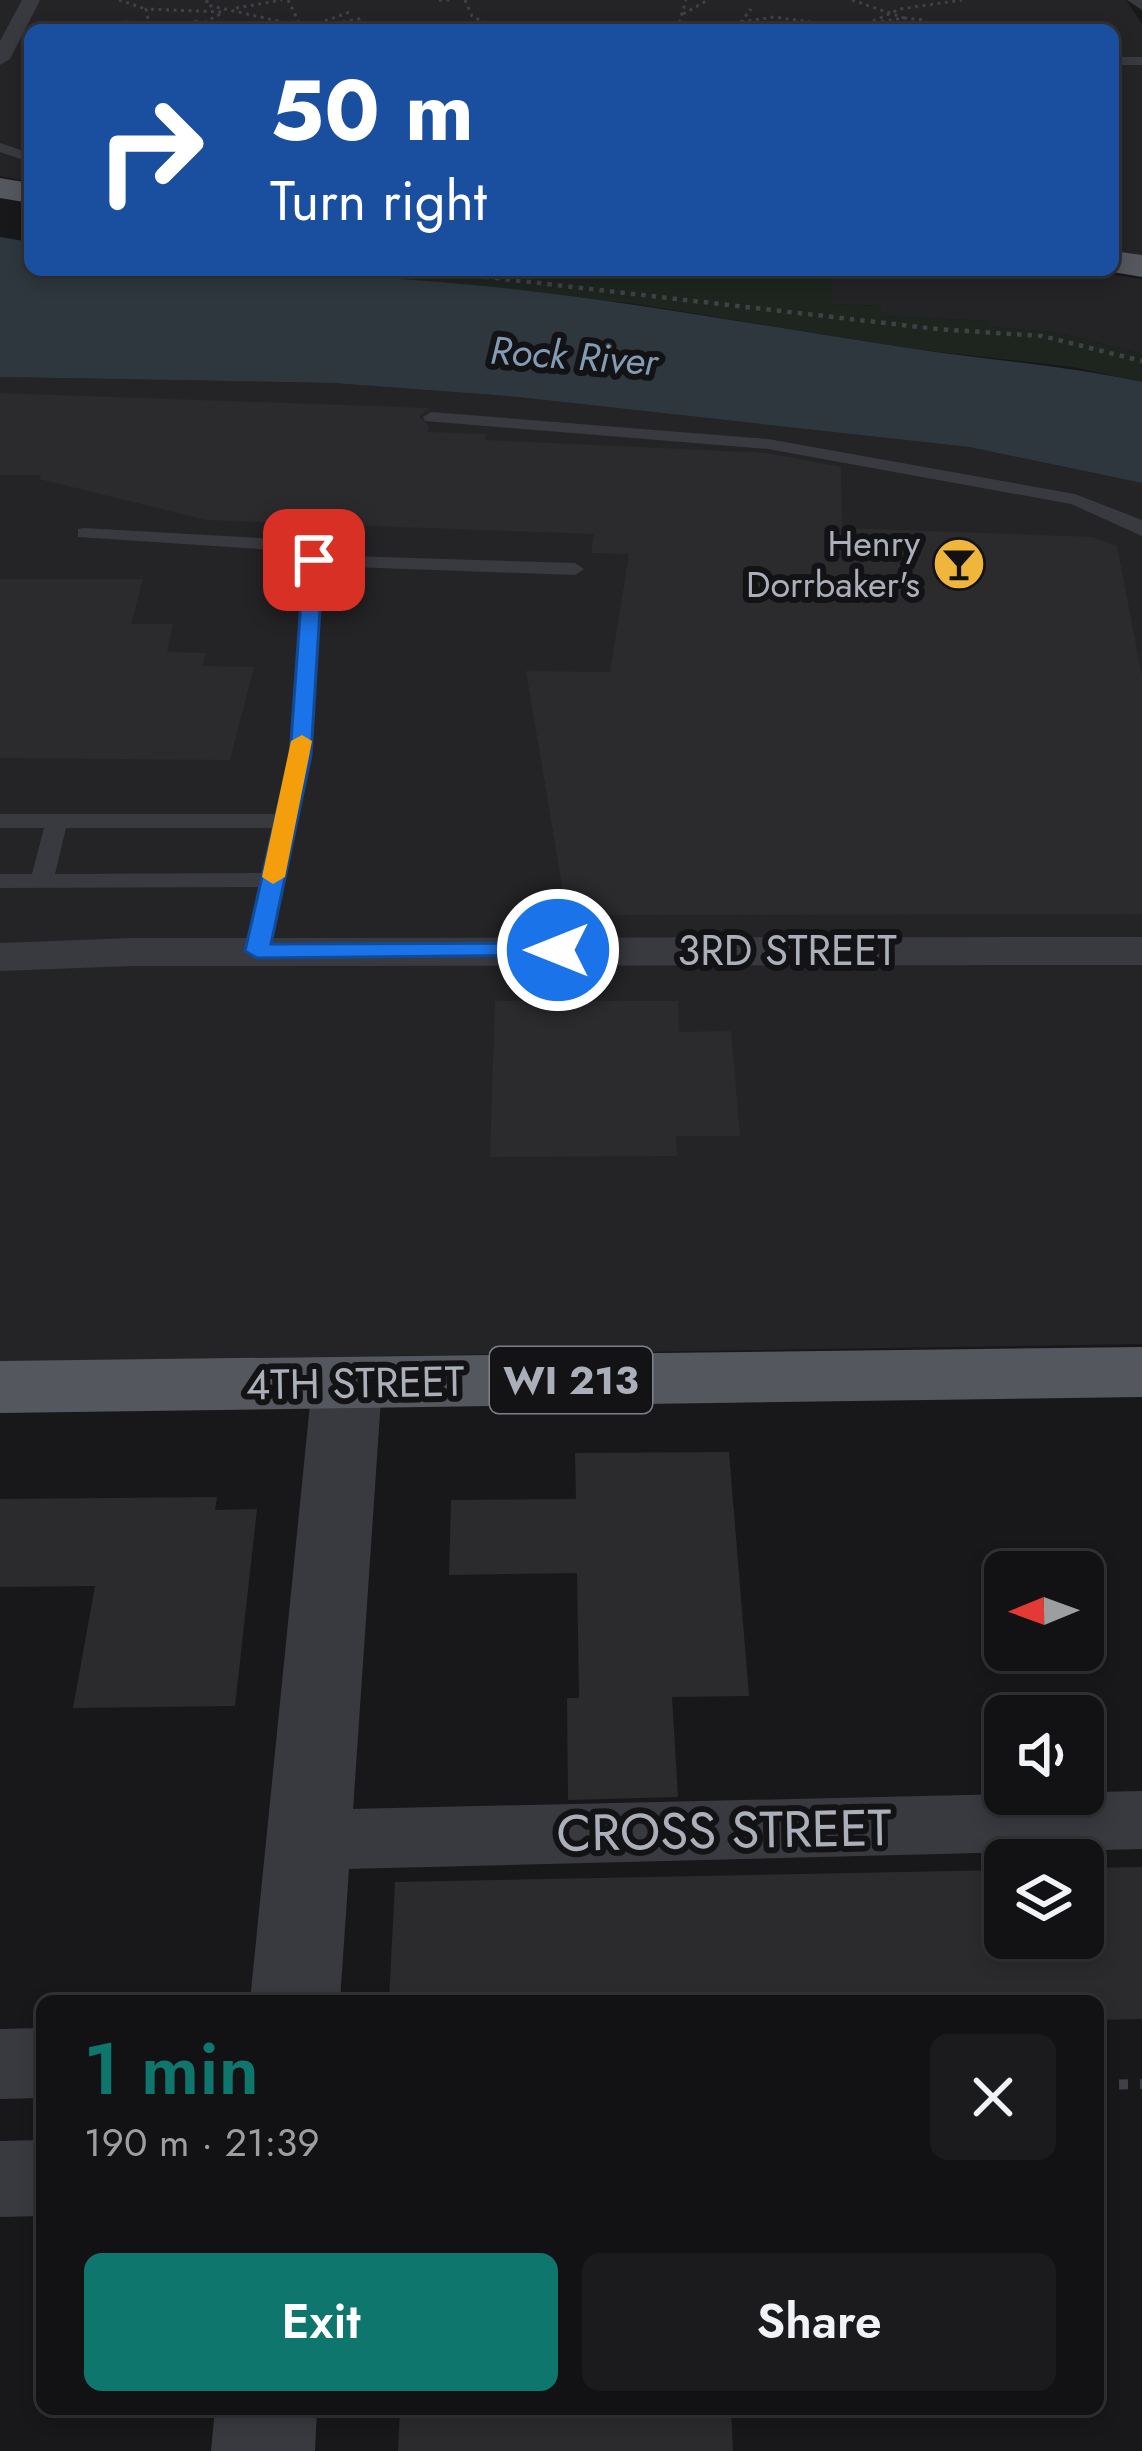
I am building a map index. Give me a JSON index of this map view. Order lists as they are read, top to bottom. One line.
{"streets":{"main road":["WI 213","4TH STREET"],"street":["3RD STREET","CROSS STREET"]},"water":["Rock River"],"places":{"bar":["Henry Dorrbaker's"]},"north":"left","page":{"turn":["50 m","Turn right"],"heading":["1 min","190 m · 21:39"],"buttons":["Exit","Share"]}}
